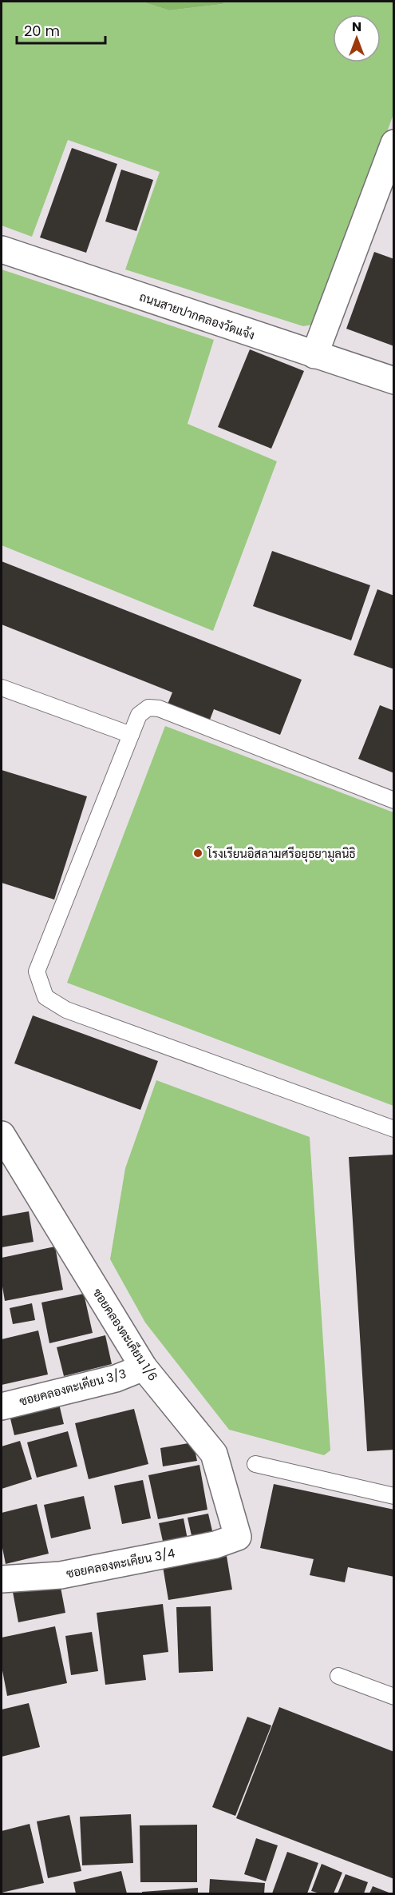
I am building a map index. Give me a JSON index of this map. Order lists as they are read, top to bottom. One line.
{"streets":{"street":["ถนนสายปากคลองวัดแจ้ง","ซอยคลองตะเคียน 1/6","ซอยคลองตะเคียน 3/3","ซอยคลองตะเคียน 3/4"]},"crossings":[["ซอยคลองตะเคียน 1/6","ซอยคลองตะเคียน 3/3"],["ซอยคลองตะเคียน 1/6","ซอยคลองตะเคียน 3/4"]],"places":["โรงเรียนอิสลามศรีอยุธยามูลนิธิ"],"scale_bar":"20 m","north":"top"}
